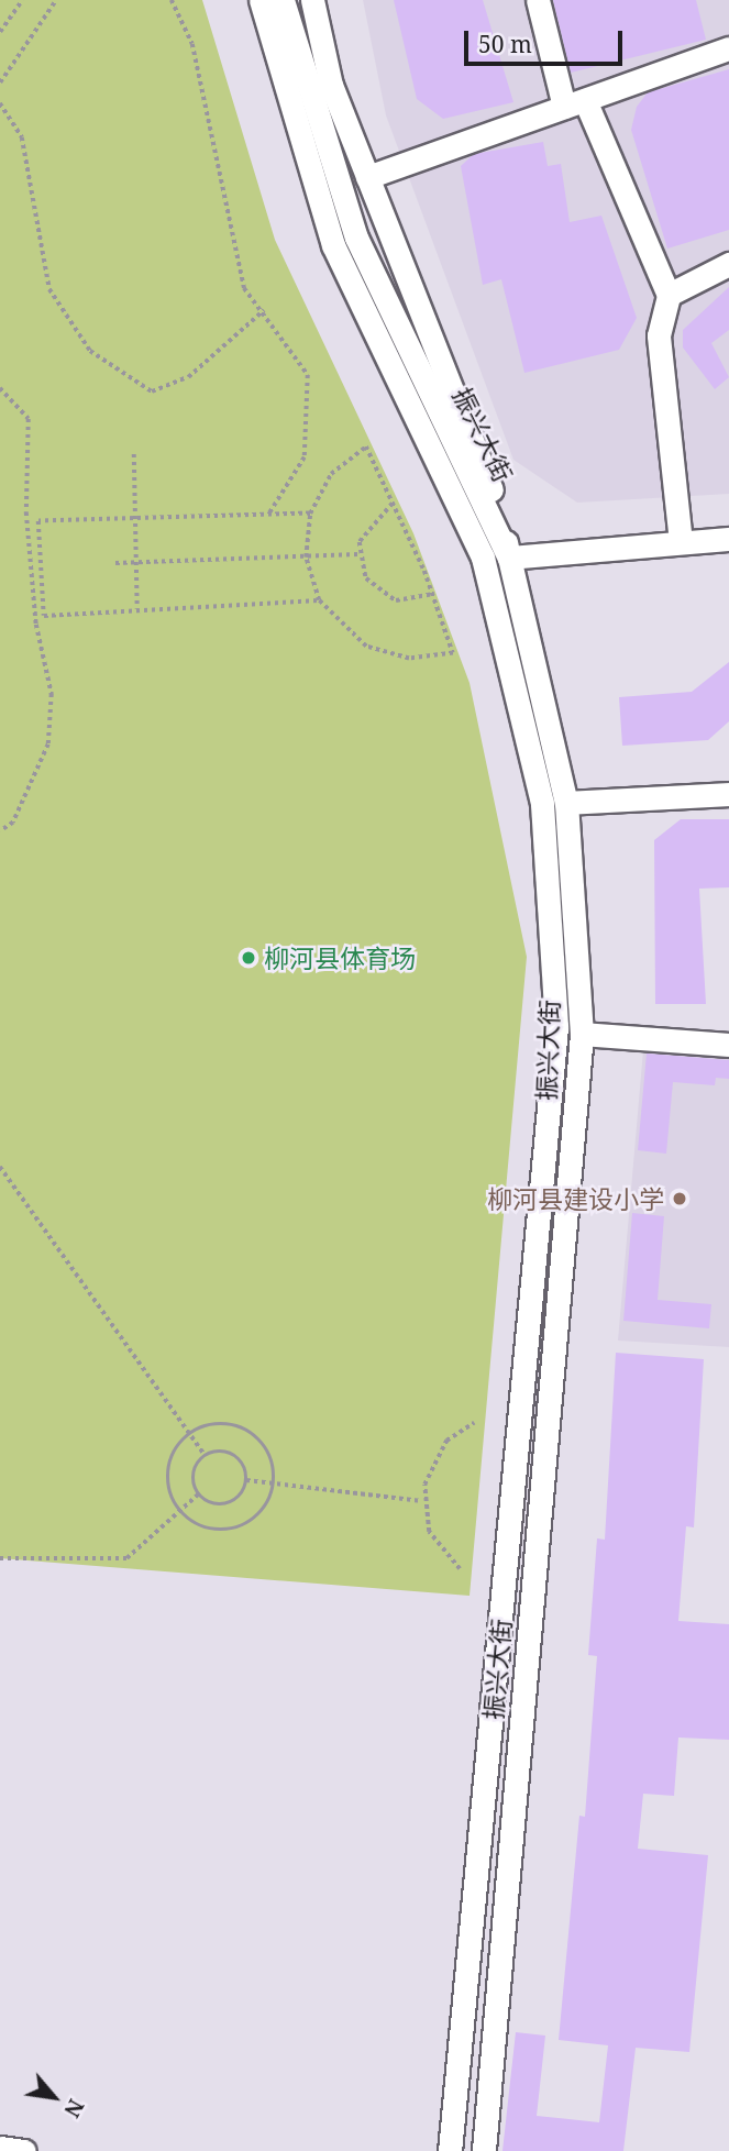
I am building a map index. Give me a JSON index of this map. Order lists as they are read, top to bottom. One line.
{"streets":{"street":["振兴大街"]},"places":["柳河县体育场","柳河县建设小学"],"scale_bar":"50 m","north":"bottom right"}
